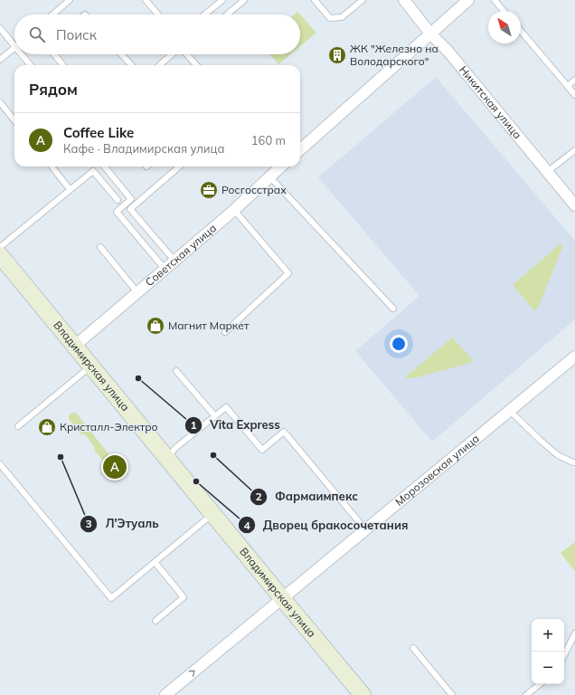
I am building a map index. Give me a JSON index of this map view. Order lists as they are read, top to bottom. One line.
{"streets":{"main road":["Владимирская улица"],"street":["Никитская улица","Советская улица","Морозовская улица"]},"crossings":[["Советская улица","Владимирская улица"],["Владимирская улица","Морозовская улица"]],"places":{"building":["ЖК \"Железно на Володарского\""],"office":["Росгосстрах"],"shop":["Магнит Маркет","Кристалл-Электро"],"other":["Vita Express","Фармаимпекс","Л'Этуаль","Дворец бракосочетания"]},"north":"top left","page":{"search":"Поиск","heading":"Рядом","list":[{"mark":"A","name":"Coffee Like","note":"Кафе · Владимирская улица","value":"160 m"}],"pins":"A","map_buttons":["+","−"]}}
